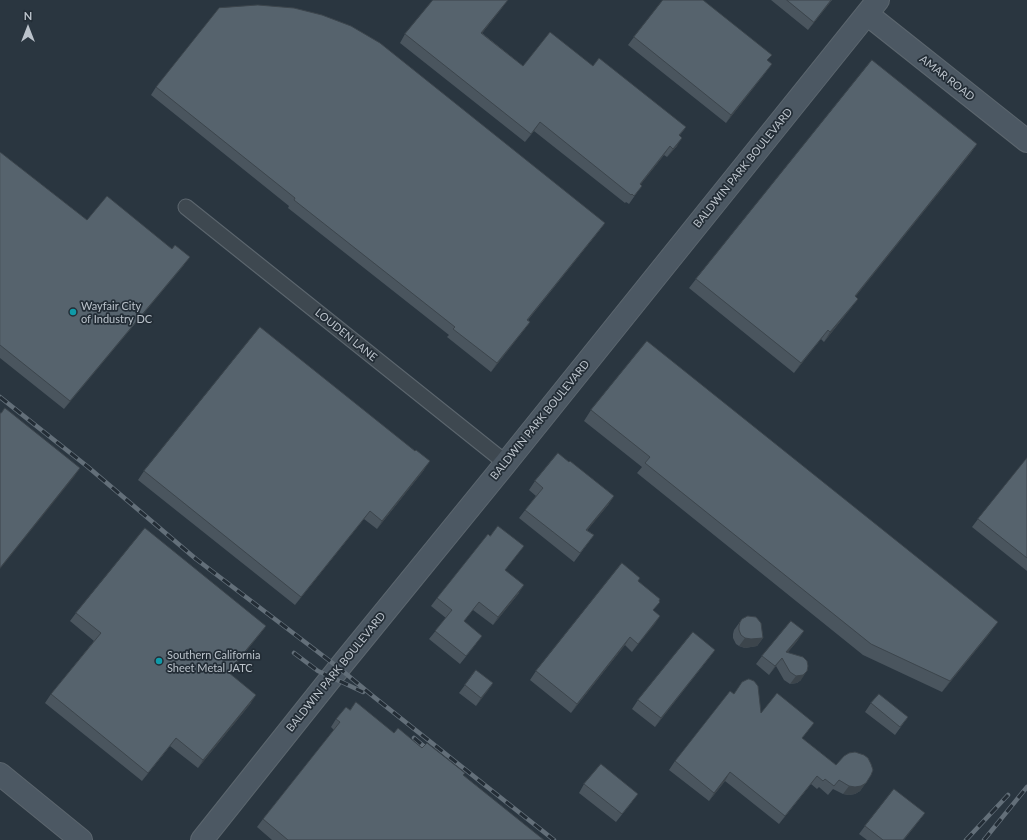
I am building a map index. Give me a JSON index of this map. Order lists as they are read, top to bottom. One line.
{"streets":{"main road":["AMAR ROAD","BALDWIN PARK BOULEVARD"],"street":["LOUDEN LANE"]},"crossings":[["AMAR ROAD","BALDWIN PARK BOULEVARD"],["BALDWIN PARK BOULEVARD","LOUDEN LANE"]],"places":["Wayfair City of Industry DC","Southern California Sheet Metal JATC"],"north":"top"}
